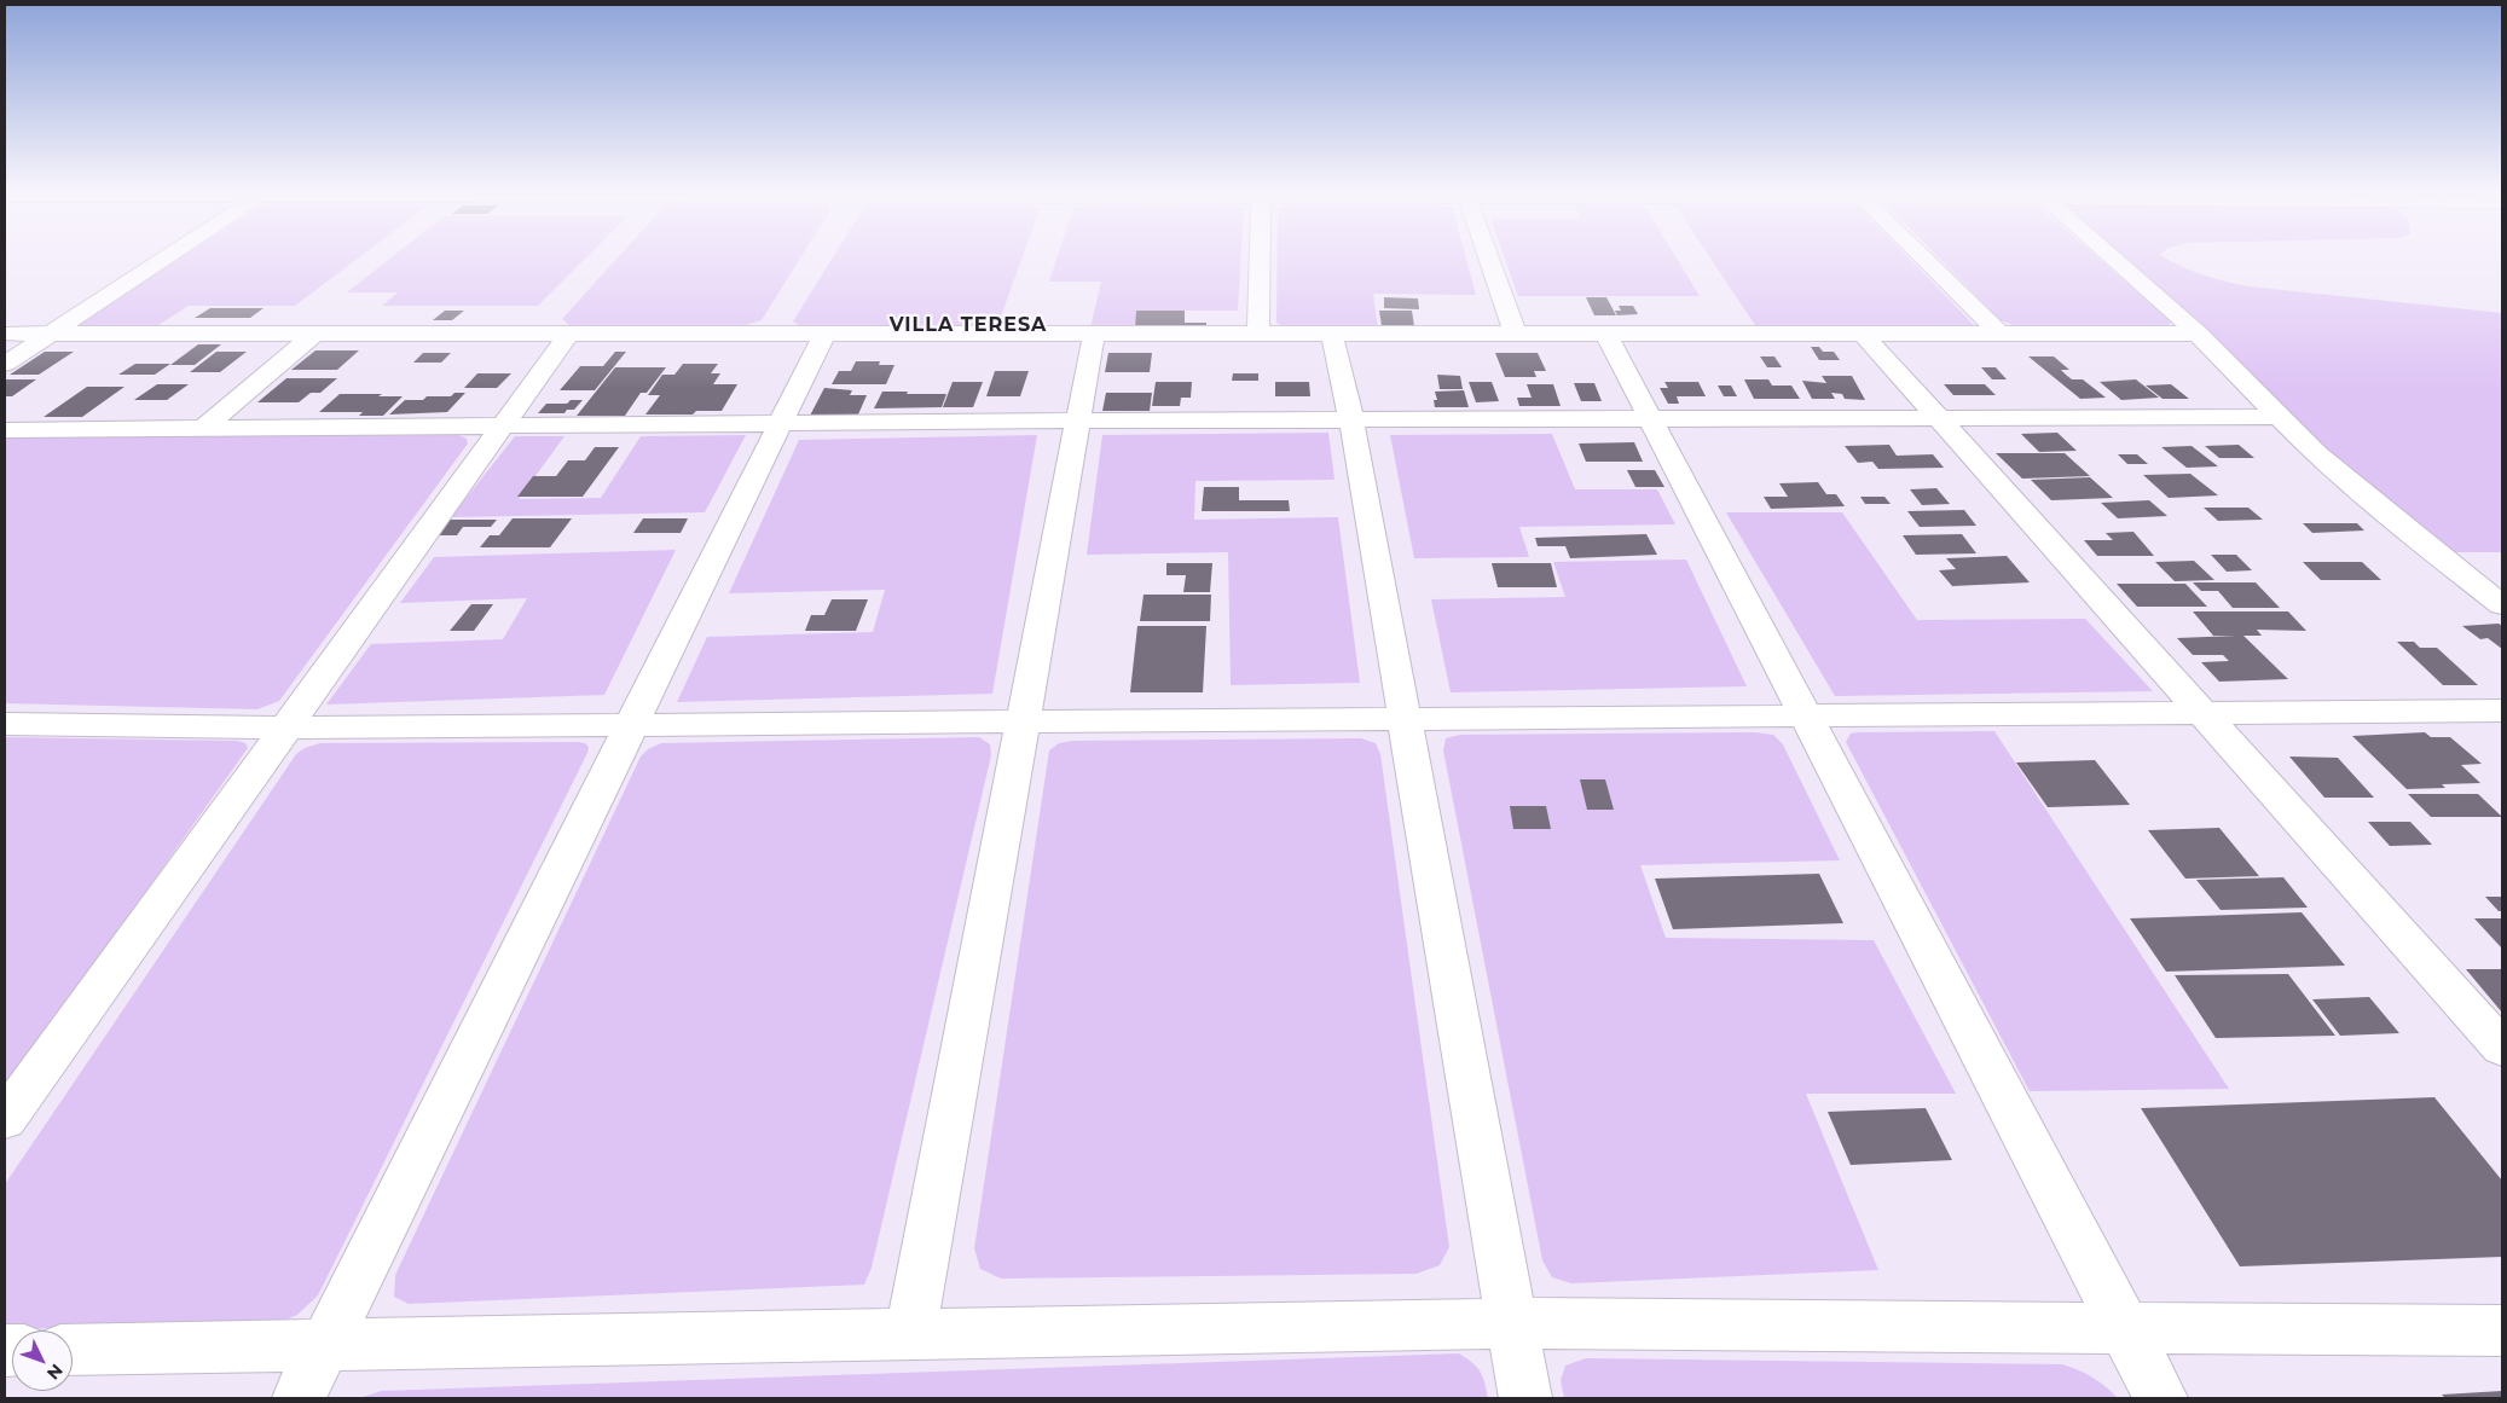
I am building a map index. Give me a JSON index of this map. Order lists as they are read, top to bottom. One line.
{"districts":["VILLA TERESA"],"north":"bottom right"}
